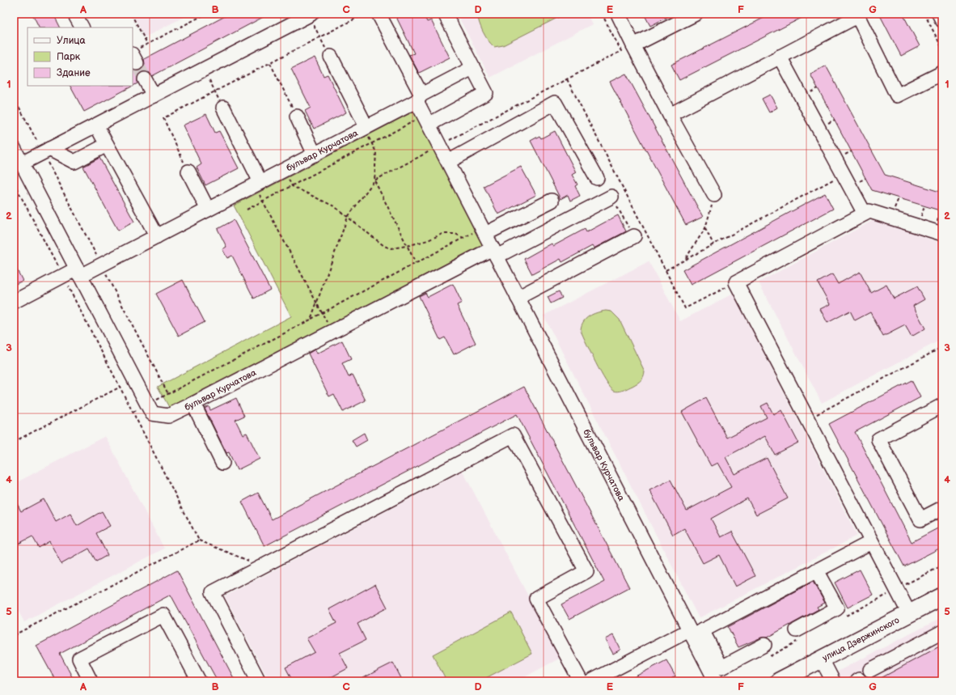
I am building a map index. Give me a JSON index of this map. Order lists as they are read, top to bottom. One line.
{"streets":{"main road":["улица Дзержинского"],"street":["бульвар Курчатова"]},"legend":["Улица","Парк","Здание"],"grid":{"columns":["A","B","C","D","E","F","G"],"rows":["1","2","3","4","5"]}}
